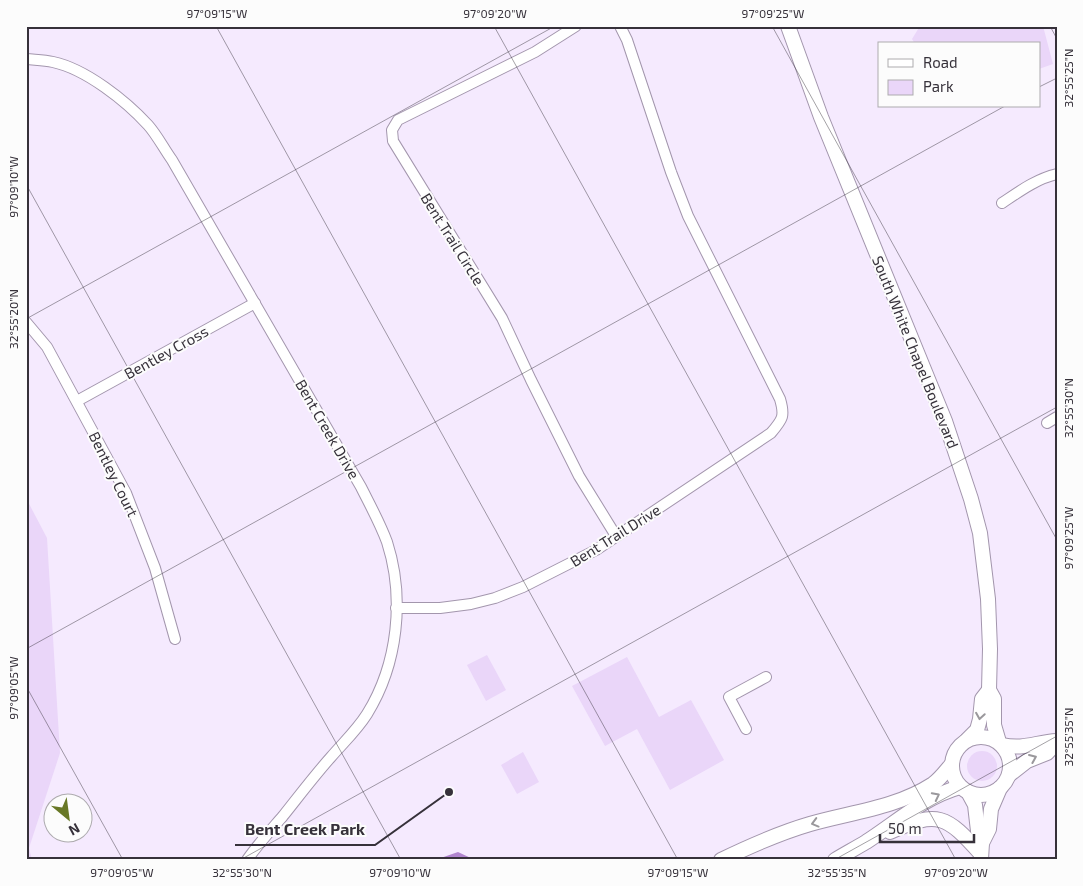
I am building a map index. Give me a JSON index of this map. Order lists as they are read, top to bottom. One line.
{"streets":{"main road":["South White Chapel Boulevard"],"street":["Bent Trail Circle","Bentley Cross","Bent Creek Drive","Bentley Court","Bent Trail Drive"]},"crossings":[["Bent Trail Circle","Bent Trail Drive"],["Bentley Cross","Bent Creek Drive"],["Bentley Cross","Bentley Court"],["Bent Creek Drive","Bent Trail Drive"]],"places":["Bent Creek Park"],"legend":["Road","Park"],"scale_bar":"50 m","north":"bottom right","coordinates":["97°09'15\"W","97°09'20\"W","97°09'25\"W","32°55'25\"N","97°09'10\"W","32°55'20\"N","32°55'30\"N","97°09'05\"W","32°55'35\"N"]}
